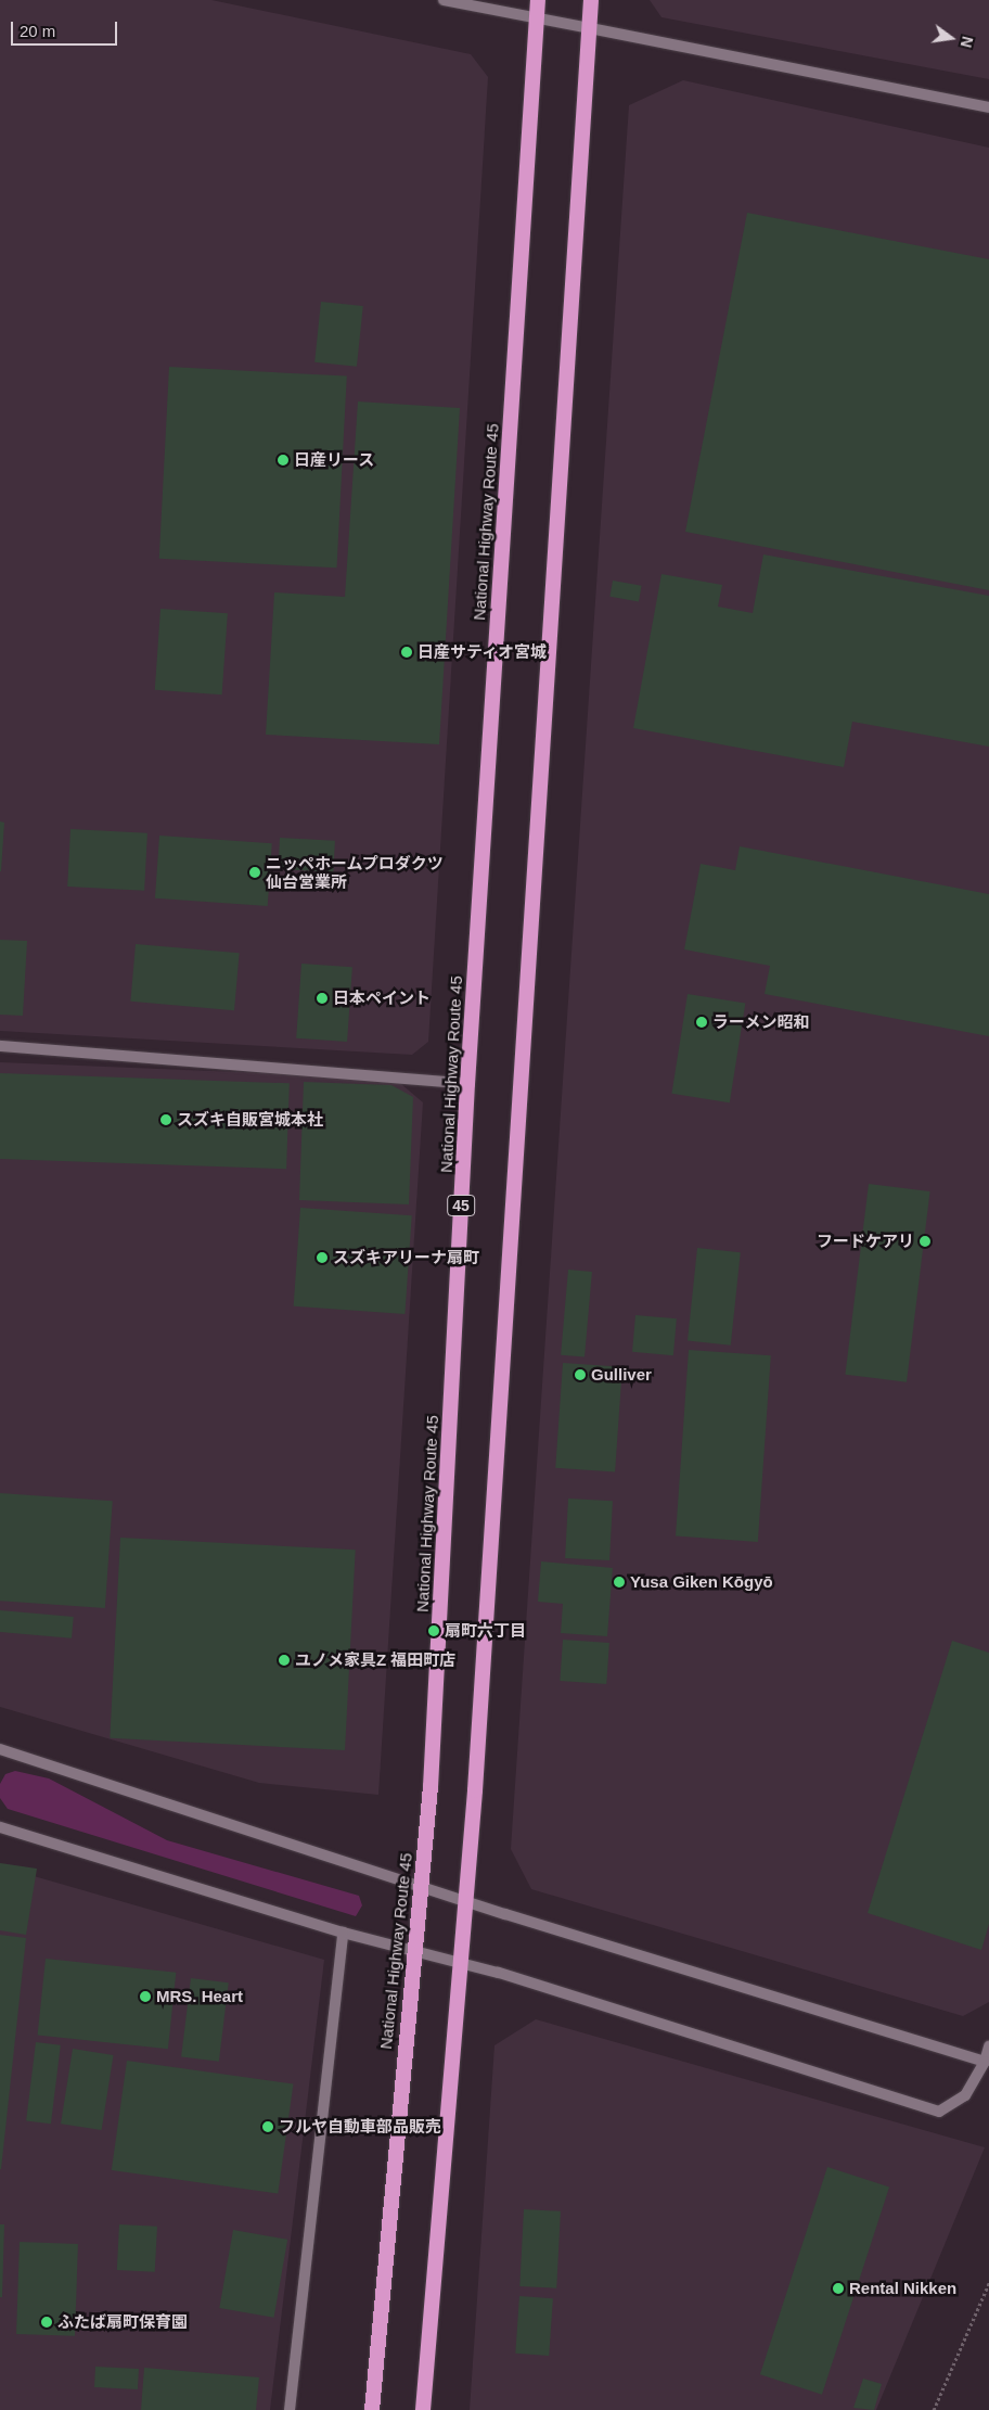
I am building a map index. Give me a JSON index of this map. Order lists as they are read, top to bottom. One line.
{"streets":{"highway":["National Highway Route 45","45"]},"places":["日産リース","日産サティオ宮城","ニッペホームプロダクツ 仙台営業所","日本ペイント","ラーメン昭和","スズキ自販宮城本社","フードケアリ","スズキアリーナ扇町","Gulliver","Yusa Giken Kōgyō","扇町六丁目","ユノメ家具Z 福田町店","MRS. Heart","フルヤ自動車部品販売","Rental Nikken","ふたば扇町保育園"],"scale_bar":"20 m","north":"right"}
